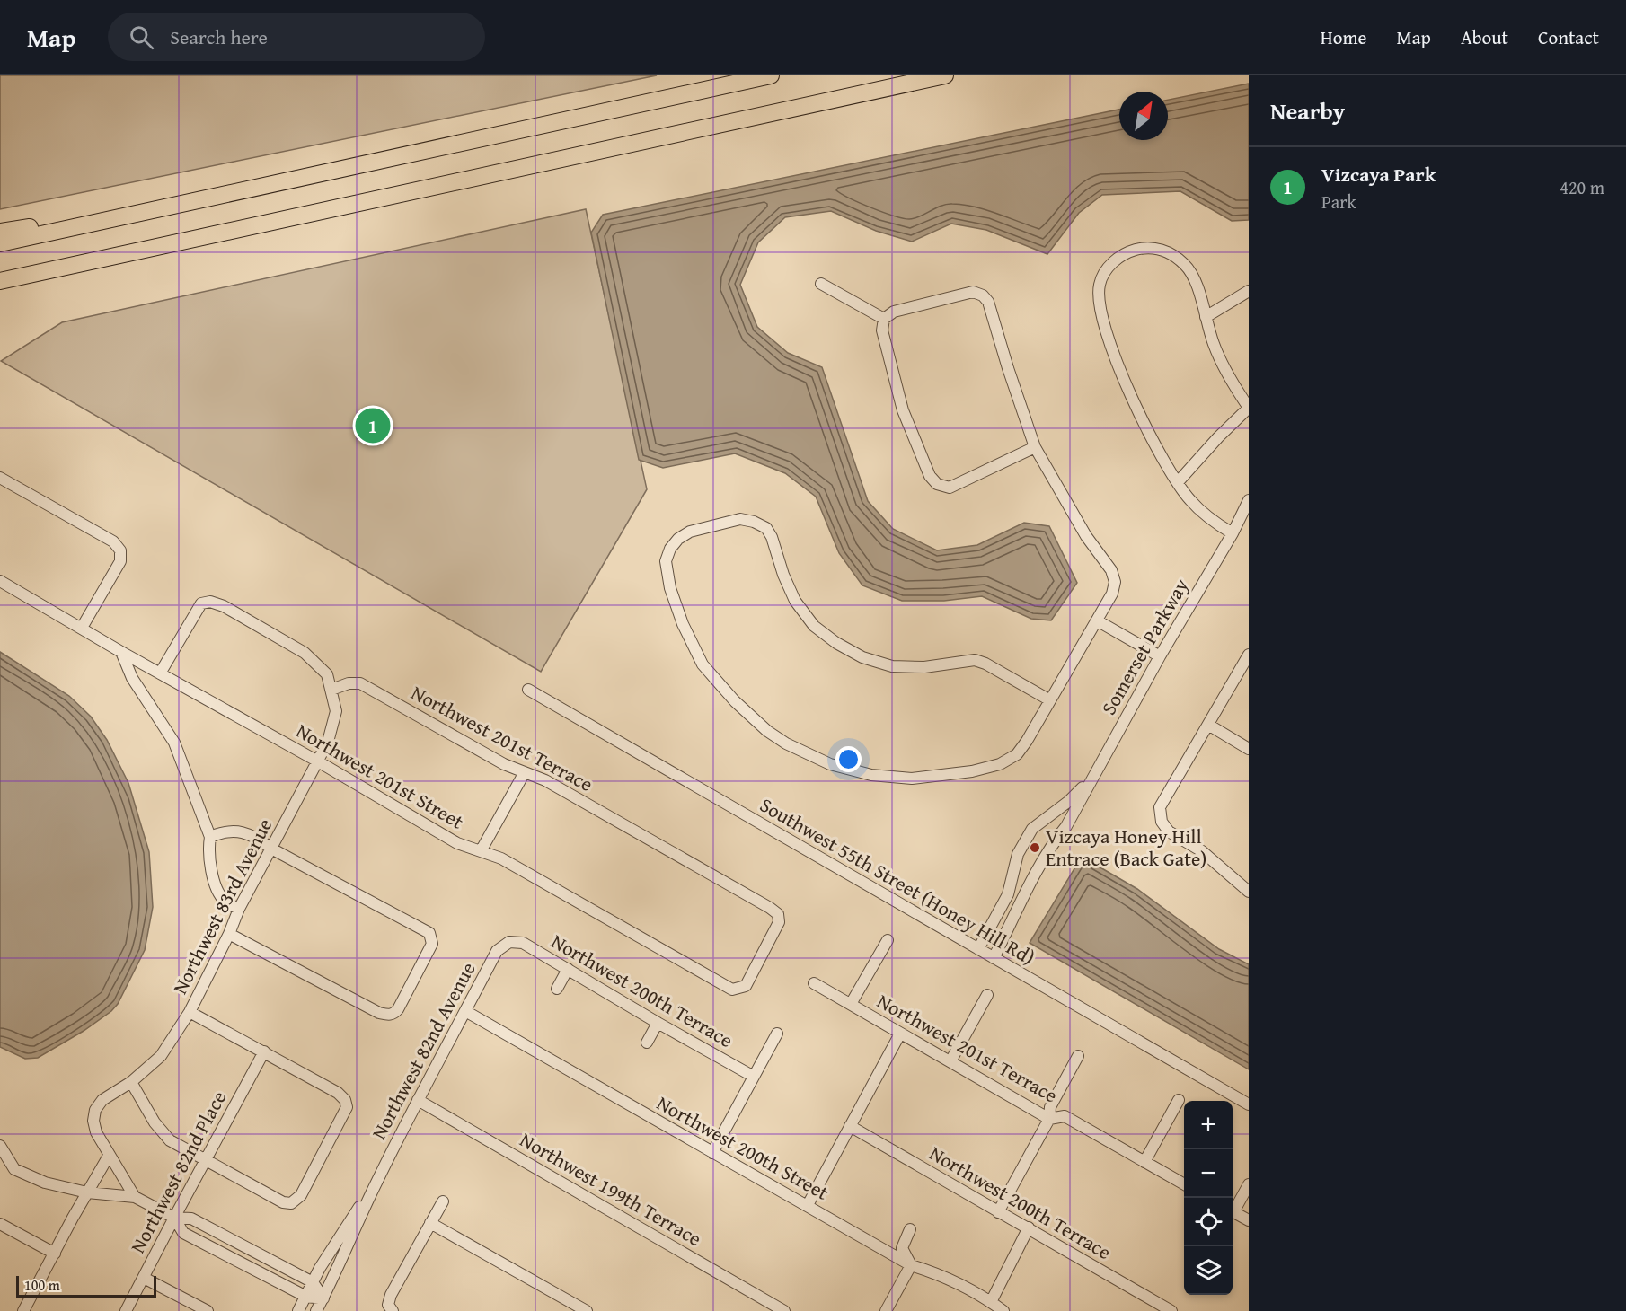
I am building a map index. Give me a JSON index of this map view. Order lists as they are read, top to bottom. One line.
{"streets":{"street":["Somerset Parkway","Northwest 201st Terrace","Northwest 201st Street","Southwest 55th Street (Honey Hill Rd)","Northwest 83rd Avenue","Northwest 200th Terrace","Northwest 82nd Avenue","Northwest 200th Street","Northwest 82nd Place","Northwest 199th Terrace"]},"crossings":[["Somerset Parkway","Southwest 55th Street (Honey Hill Rd)"],["Northwest 201st Terrace","Northwest 201st Street"],["Northwest 201st Terrace","Northwest 83rd Avenue"],["Northwest 201st Street","Northwest 83rd Avenue"],["Northwest 200th Terrace","Northwest 82nd Avenue"],["Northwest 82nd Avenue","Northwest 200th Street"],["Northwest 82nd Avenue","Northwest 199th Terrace"]],"places":["Vizcaya Honey Hill Entrace (Back Gate)"],"scale_bar":"100 m","north":"top right","page":{"header":"Map","search":"Search here","nav":["Home","Map","About","Contact"],"heading":"Nearby","list":[{"mark":"1","name":"Vizcaya Park","note":"Park","value":"420 m"}],"pins":"1","map_buttons":["+","−"],"scale":"100 m"}}
